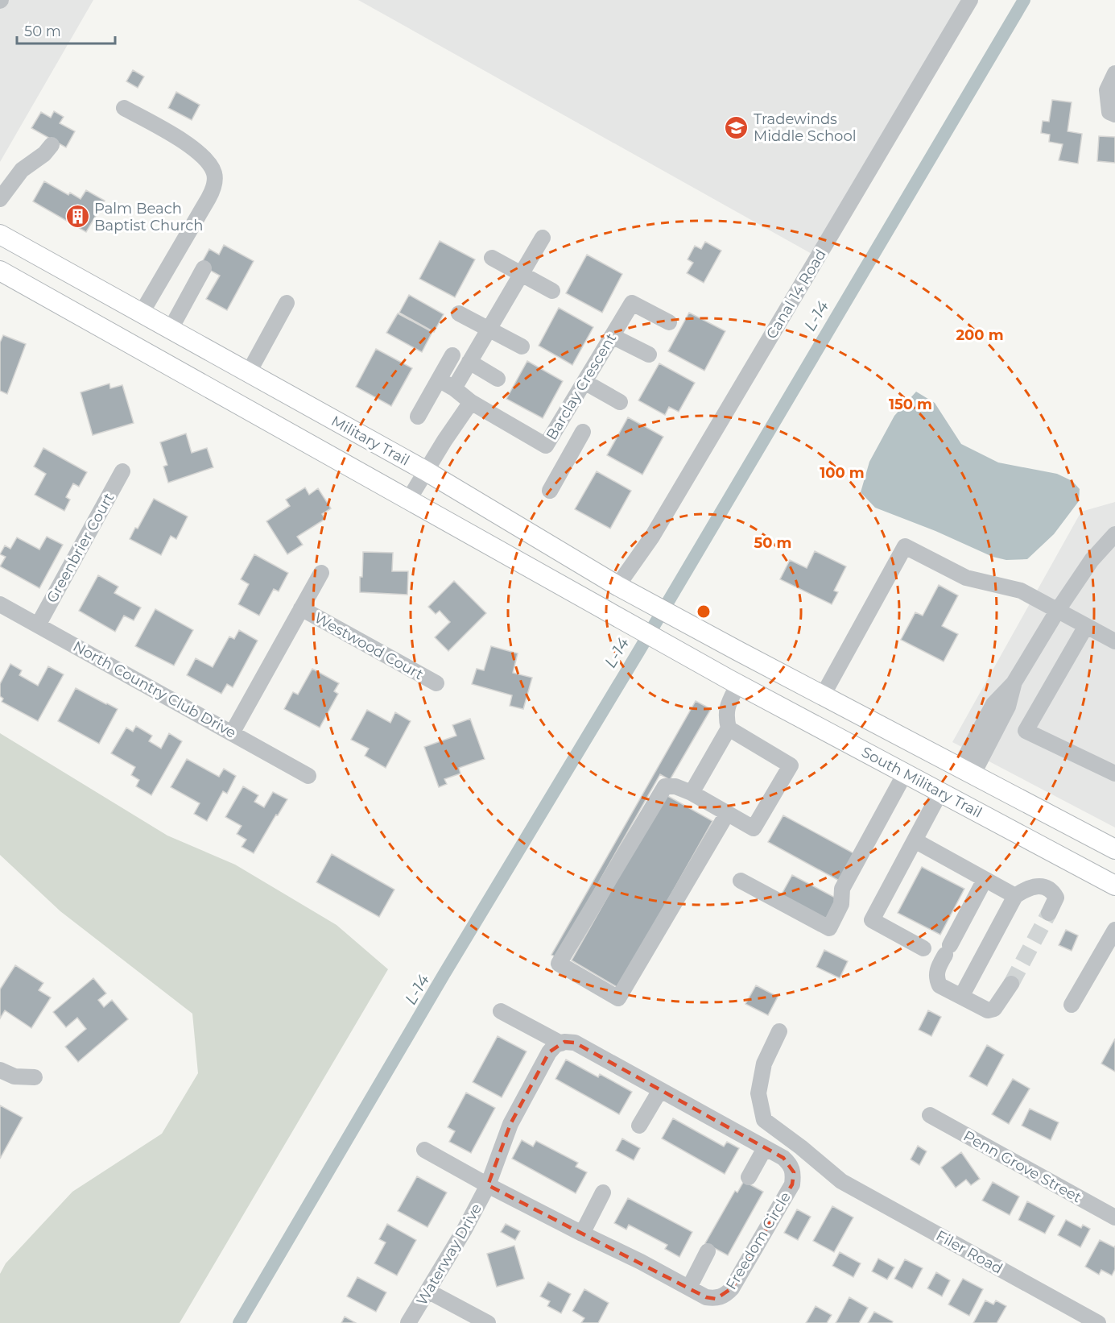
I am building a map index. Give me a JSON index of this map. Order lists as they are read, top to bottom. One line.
{"streets":{"main road":["Military Trail","South Military Trail"],"street":["Canal 14 Road","Barclay Crescent","Greenbrier Court","Westwood Court","North Country Club Drive","Penn Grove Street","Freedom Circle","Filer Road","Waterway Drive"]},"crossings":[["Canal 14 Road","Military Trail"],["Military Trail","South Military Trail"],["Greenbrier Court","North Country Club Drive"],["Westwood Court","North Country Club Drive"],["Freedom Circle","Waterway Drive"]],"water":["L-14"],"places":{"school or university":["Tradewinds Middle School"],"building":["Palm Beach Baptist Church"]},"scale_bar":"50 m","rings":["200 m","150 m","100 m","50 m"]}
